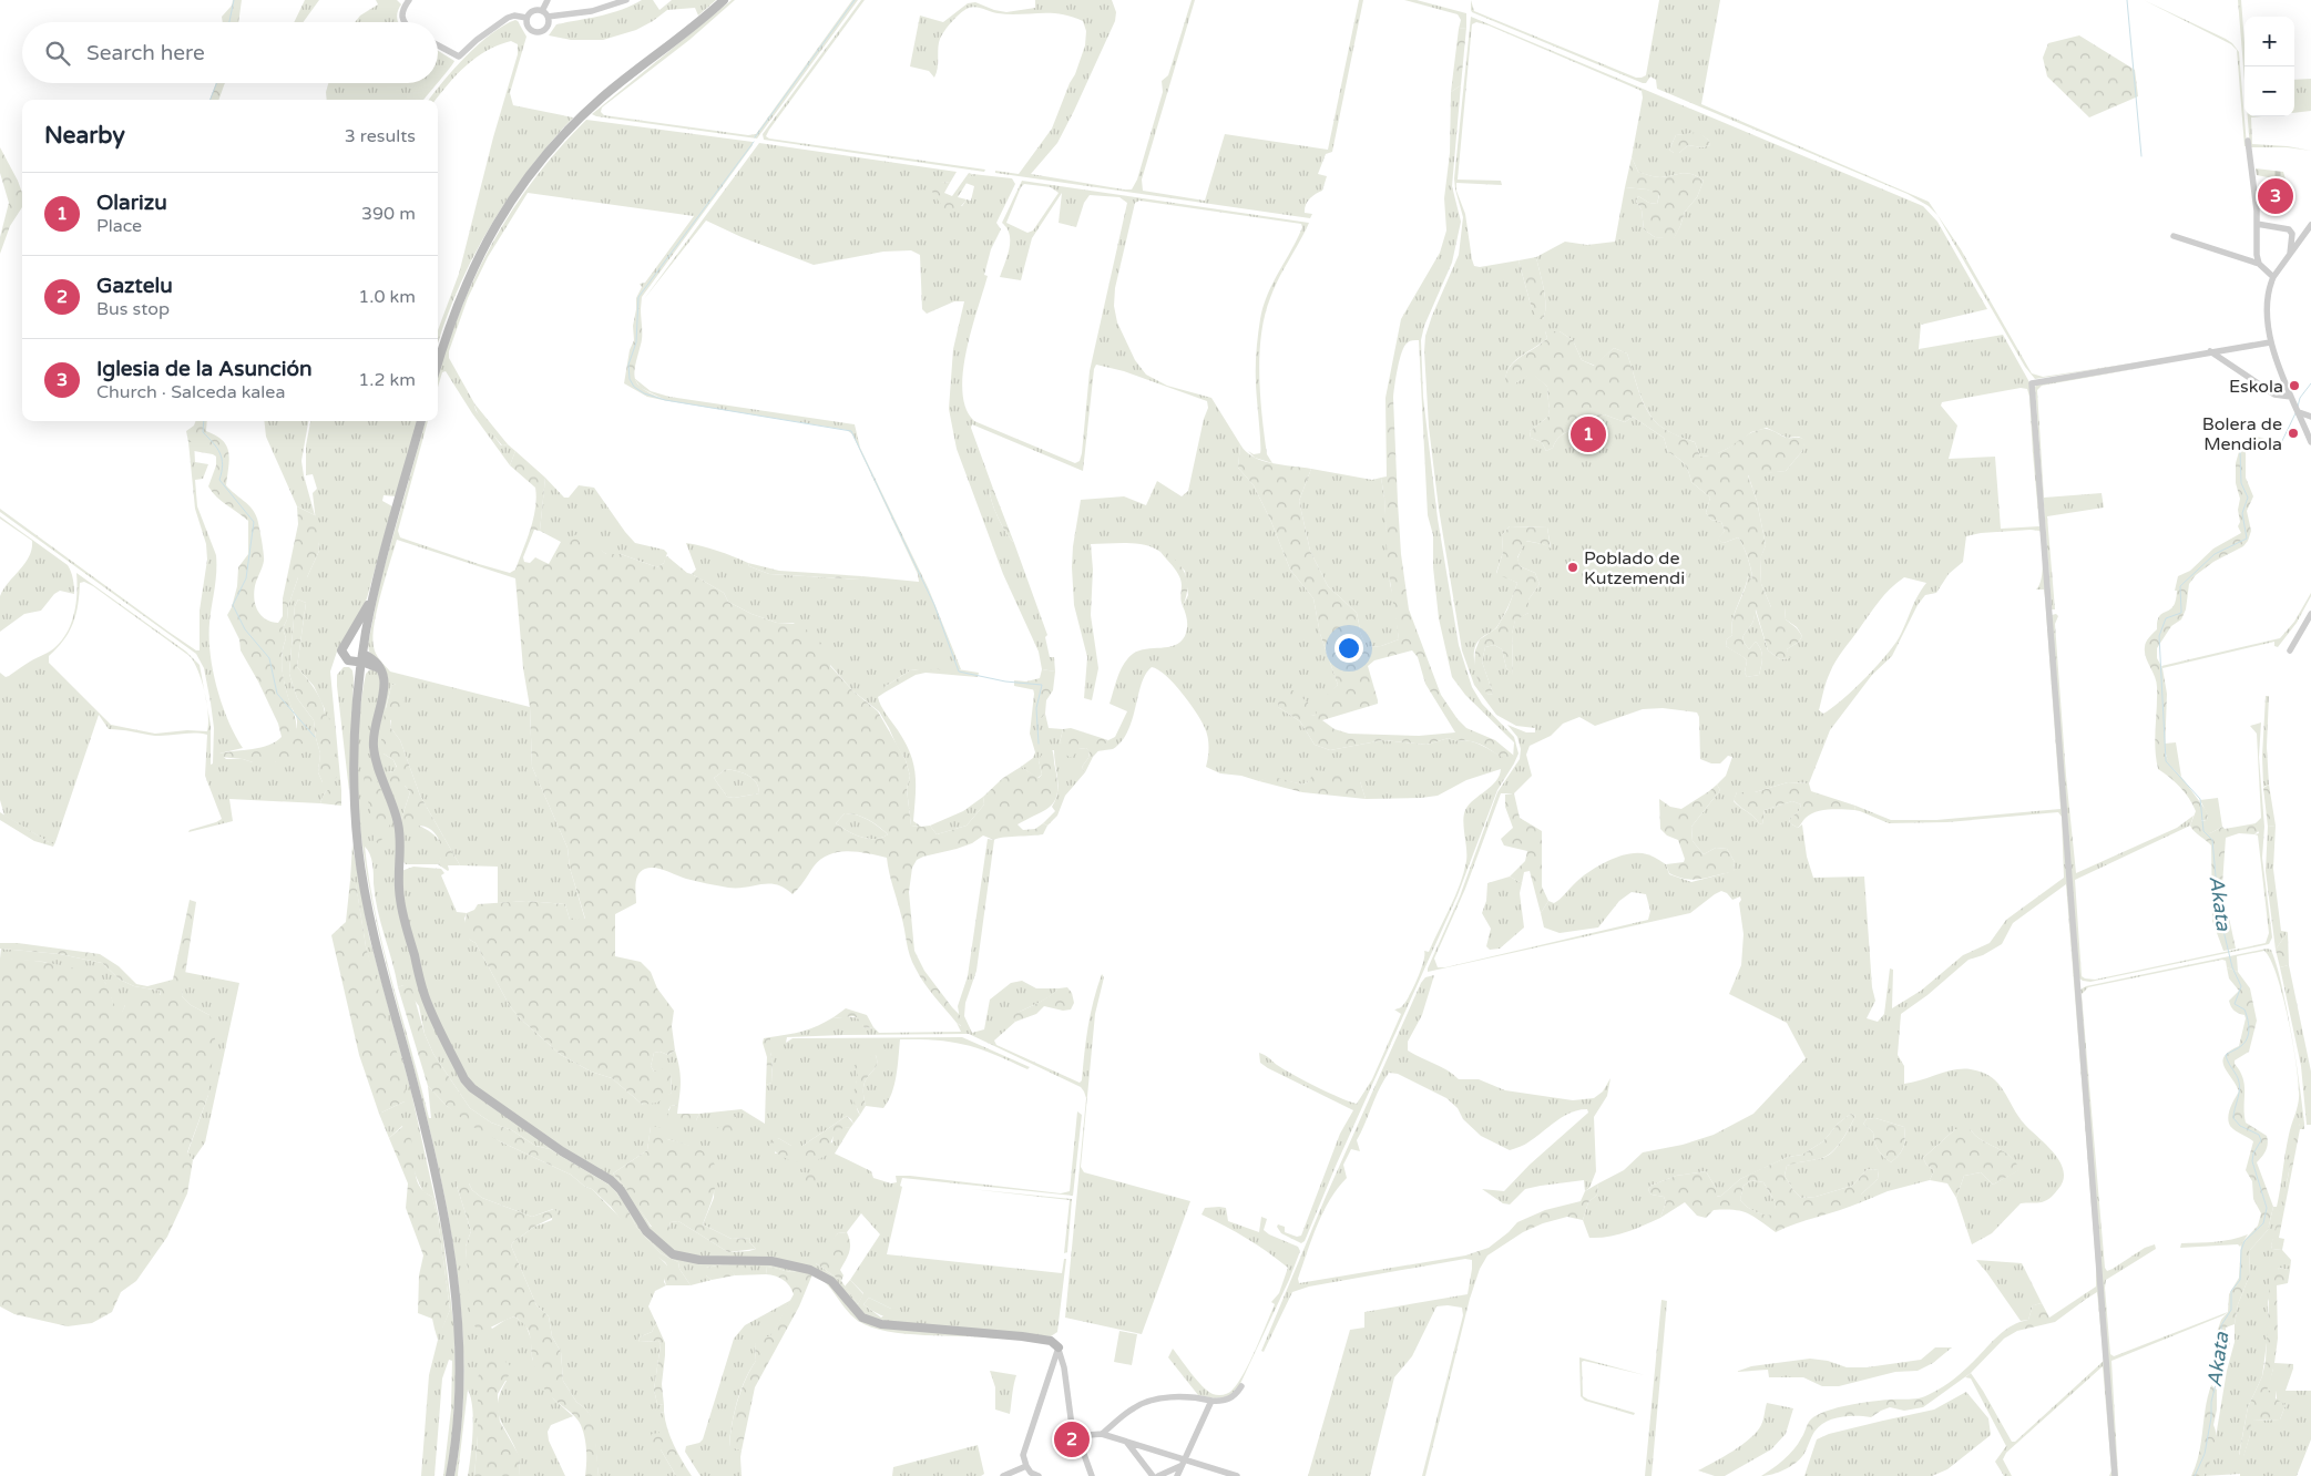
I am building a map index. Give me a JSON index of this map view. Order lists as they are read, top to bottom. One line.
{"water":["Akata"],"places":["Eskola","Bolera de Mendiola","Poblado de Kutzemendi"],"page":{"map_buttons":["+","−"],"search":"Search here","heading":["Nearby","3 results"],"list":[{"mark":"1","name":"Olarizu","note":"Place","value":"390 m"},{"mark":"2","name":"Gaztelu","note":"Bus stop","value":"1.0 km"},{"mark":"3","name":"Iglesia de la Asunción","note":"Church · Salceda kalea","value":"1.2 km"}],"pins":["3","1","2"]}}
